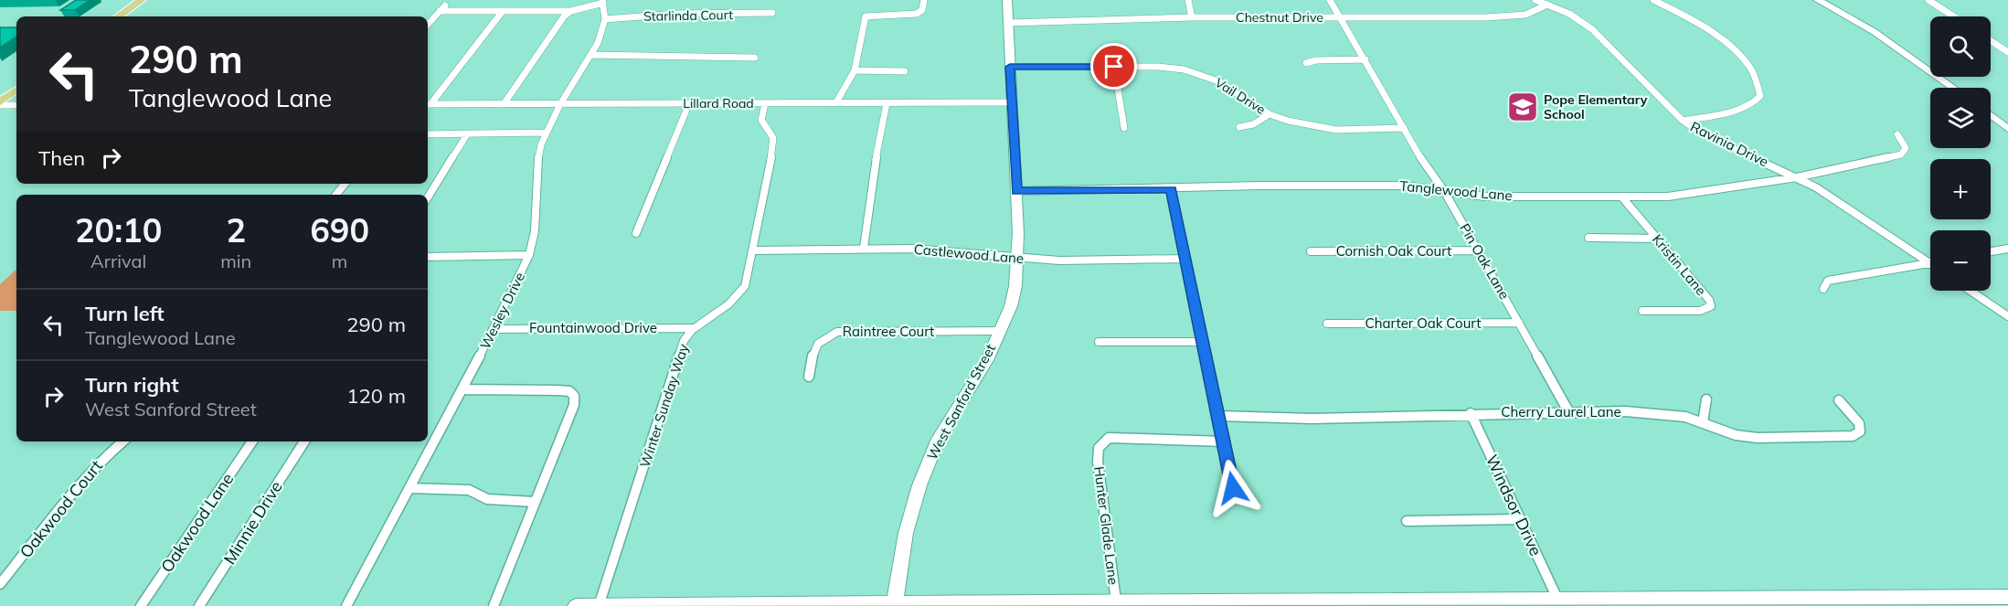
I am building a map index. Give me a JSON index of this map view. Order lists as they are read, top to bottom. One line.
{"streets":{"street":["Starlinda Court","Chestnut Drive","Vail Drive","Lillard Road","Ravinia Drive","Tanglewood Lane","Cornish Oak Court","Castlewood Lane","Pin Oak Lane","Kristin Lane","Wesley Drive","Charter Oak Court","Fountainwood Drive","Raintree Court","West Sanford Street","Winter Sunday Way","Cherry Laurel Lane","Windsor Drive","Oakwood Court","Oakwood Lane","Minnie Drive","Hunter Glade Lane"]},"crossings":[["Starlinda Court","Wesley Drive"],["Chestnut Drive","Ravinia Drive"],["Chestnut Drive","Pin Oak Lane"],["Chestnut Drive","West Sanford Street"],["Vail Drive","Pin Oak Lane"],["Vail Drive","West Sanford Street"],["Lillard Road","Wesley Drive"],["Lillard Road","West Sanford Street"],["Lillard Road","Winter Sunday Way"],["Ravinia Drive","Tanglewood Lane"],["Tanglewood Lane","Pin Oak Lane"],["Tanglewood Lane","Kristin Lane"],["Tanglewood Lane","West Sanford Street"],["Cornish Oak Court","Pin Oak Lane"],["Castlewood Lane","West Sanford Street"],["Castlewood Lane","Winter Sunday Way"],["Pin Oak Lane","Charter Oak Court"],["Pin Oak Lane","Cherry Laurel Lane"],["Wesley Drive","Fountainwood Drive"],["Fountainwood Drive","Winter Sunday Way"],["Raintree Court","West Sanford Street"],["Cherry Laurel Lane","Windsor Drive"]],"places":{"school or university":["Pope Elementary School"]},"page":{"map_buttons":["+","−"],"turn":["290 m","Tanglewood Lane"],"then":"Then","eta":["20:10","Arrival","2","min","690","m"],"list":[{"name":"Turn left","note":"Tanglewood Lane","value":"290 m"},{"name":"Turn right","note":"West Sanford Street","value":"120 m"}]}}
